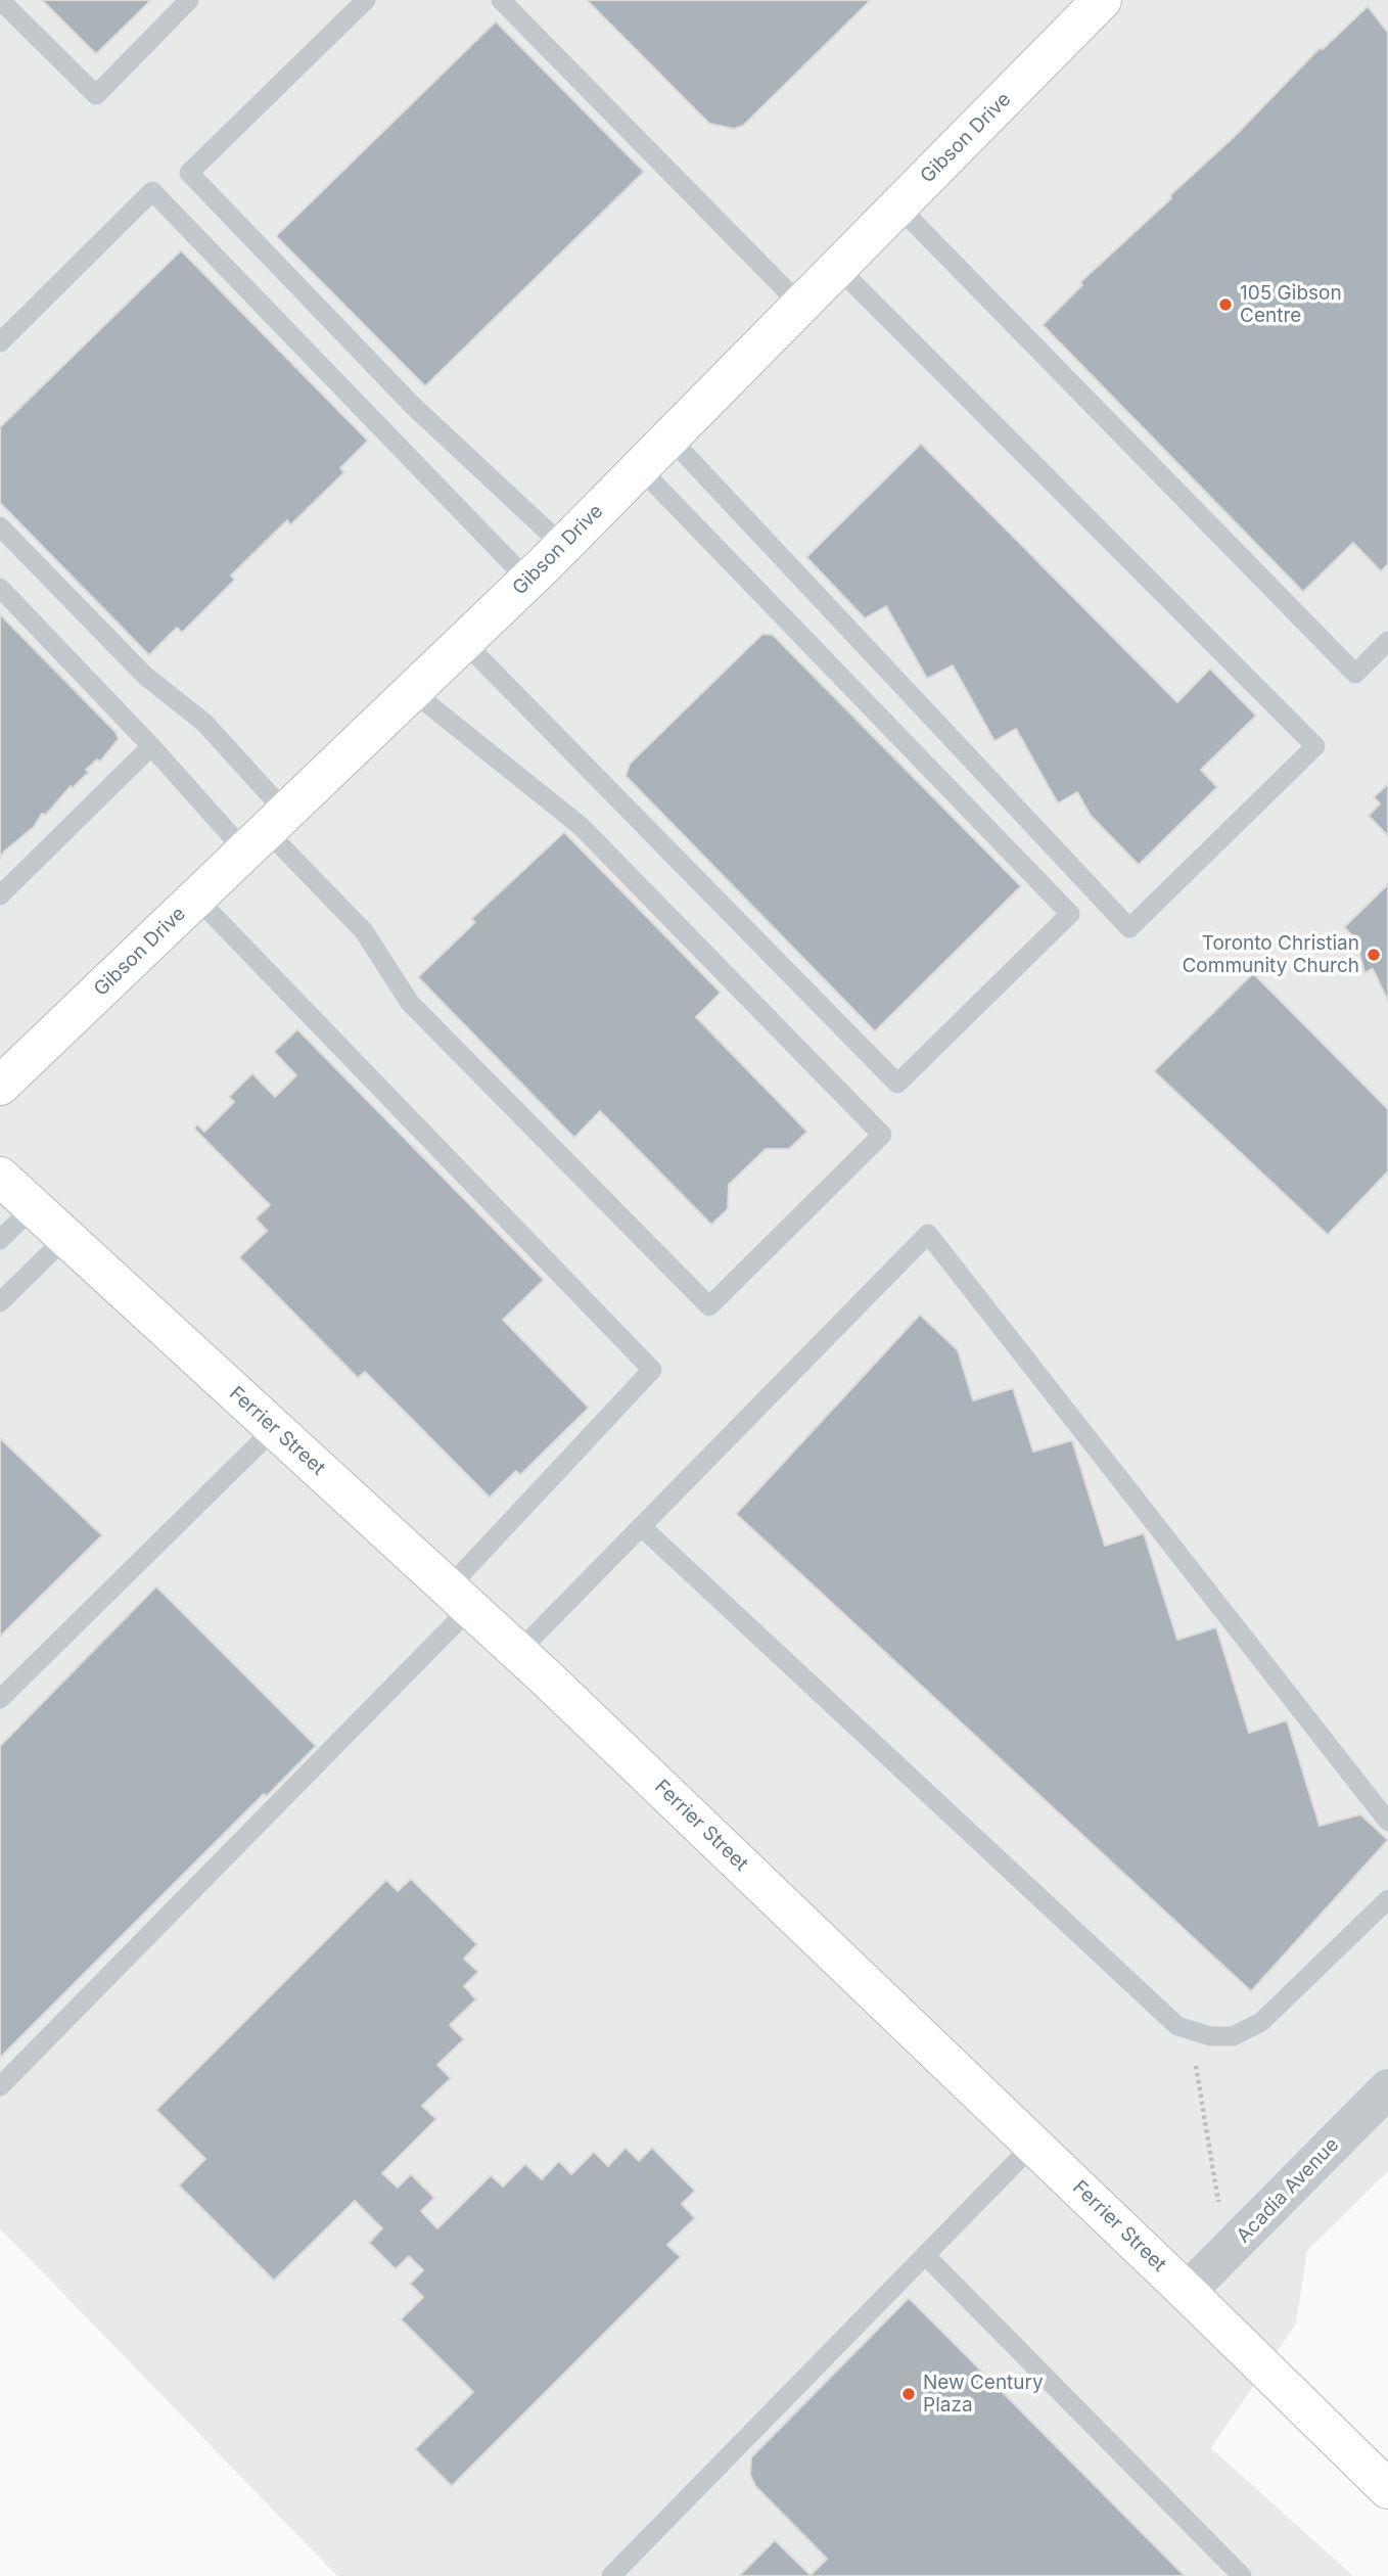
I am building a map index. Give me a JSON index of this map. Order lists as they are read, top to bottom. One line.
{"streets":{"main road":["Gibson Drive","Ferrier Street"],"street":["Acadia Avenue"]},"crossings":[["Ferrier Street","Acadia Avenue"]],"places":["105 Gibson Centre","Toronto Christian Community Church","New Century Plaza"]}
